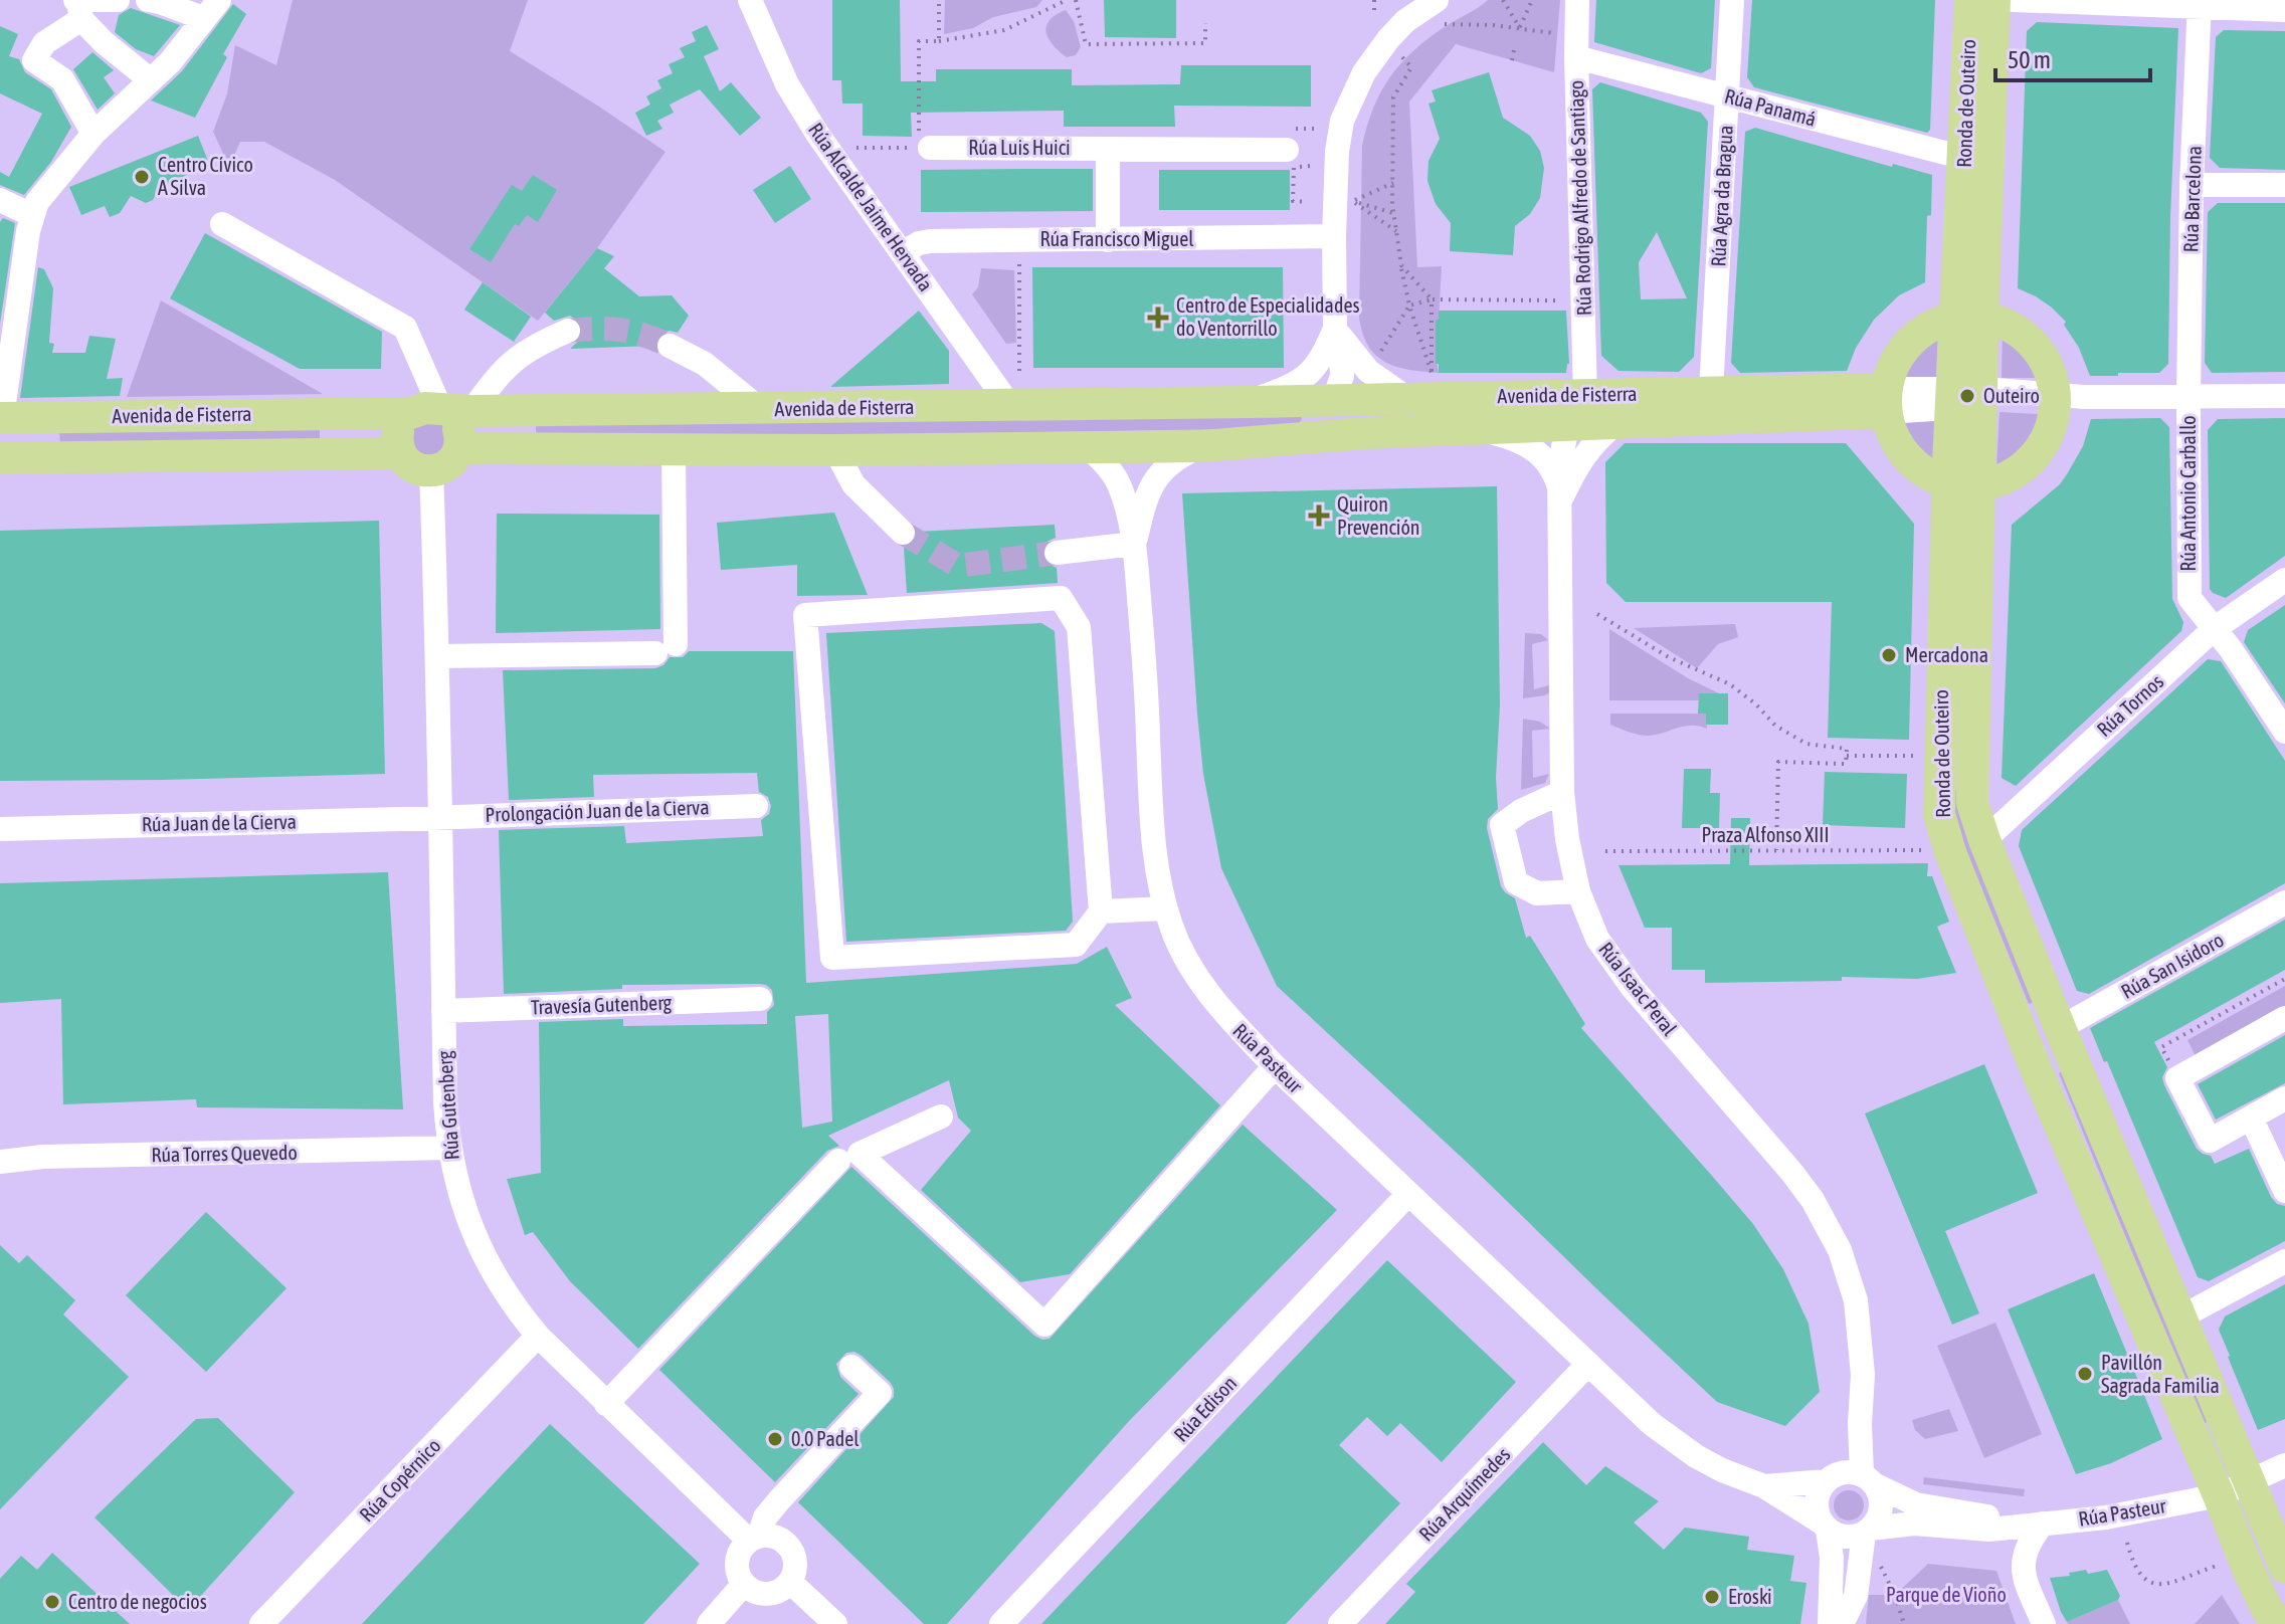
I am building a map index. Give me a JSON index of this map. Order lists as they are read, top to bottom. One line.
{"streets":{"main road":["Ronda de Outeiro","Avenida de Fisterra"],"street":["Rúa Panamá","Rúa Luis Huici","Rúa Agra da Bragua","Rúa Rodrigo Alfredo de Santiago","Rúa Barcelona","Rúa Alcalde Jaime Hervada","Rúa Francisco Miguel","Rúa Antonio Carballo","Rúa Tornos","Prolongación Juan de la Cierva","Rúa Juan de la Cierva","Rúa San Isidoro","Rúa Isaac Peral","Travesía Gutenberg","Rúa Pasteur","Rúa Gutenberg","Rúa Torres Quevedo","Rúa Edison","Rúa Copérnico","Rúa Arquímedes"],"path":["Praza Alfonso XIII"]},"crossings":[["Ronda de Outeiro","Rúa Panamá"],["Ronda de Outeiro","Avenida de Fisterra"],["Ronda de Outeiro","Rúa Tornos"],["Ronda de Outeiro","Rúa San Isidoro"],["Ronda de Outeiro","Rúa Pasteur"],["Rúa Panamá","Rúa Agra da Bragua"],["Rúa Panamá","Rúa Rodrigo Alfredo de Santiago"],["Rúa Agra da Bragua","Avenida de Fisterra"],["Rúa Rodrigo Alfredo de Santiago","Avenida de Fisterra"],["Rúa Barcelona","Avenida de Fisterra"],["Rúa Barcelona","Rúa Antonio Carballo"],["Rúa Alcalde Jaime Hervada","Rúa Francisco Miguel"],["Rúa Alcalde Jaime Hervada","Avenida de Fisterra"],["Avenida de Fisterra","Rúa Antonio Carballo"],["Avenida de Fisterra","Rúa Isaac Peral"],["Avenida de Fisterra","Rúa Pasteur"],["Avenida de Fisterra","Rúa Gutenberg"],["Rúa Antonio Carballo","Rúa Tornos"],["Prolongación Juan de la Cierva","Rúa Juan de la Cierva"],["Prolongación Juan de la Cierva","Rúa Gutenberg"],["Rúa Juan de la Cierva","Rúa Gutenberg"],["Rúa Isaac Peral","Rúa Pasteur"],["Travesía Gutenberg","Rúa Gutenberg"],["Rúa Pasteur","Rúa Edison"],["Rúa Pasteur","Rúa Arquímedes"],["Rúa Gutenberg","Rúa Torres Quevedo"],["Rúa Gutenberg","Rúa Copérnico"]],"parks":["Parque de Vioño"],"places":{"other":["Centro Cívico A Silva","Outeiro","Mercadona","Pavillón Sagrada Familia","0.0 Padel","Eroski","Centro de negocios"],"health":["Centro de Especialidades do Ventorrillo","Quiron Prevención"]},"scale_bar":"50 m"}
